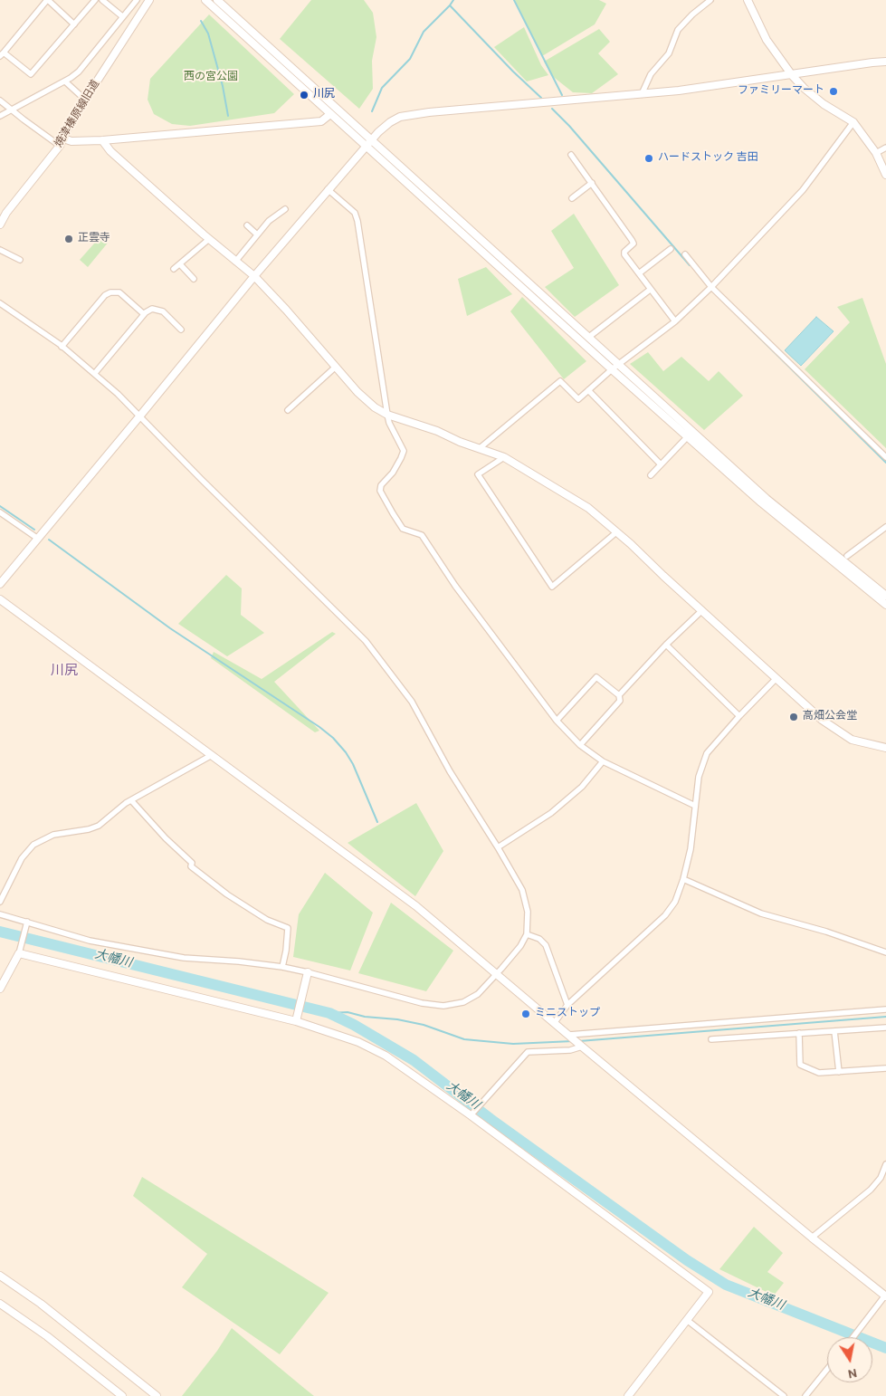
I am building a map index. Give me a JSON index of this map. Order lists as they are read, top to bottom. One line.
{"streets":{"street":["焼津榛原線旧道"]},"districts":["川尻"],"water":["大幡川"],"parks":["西の宮公園"],"places":["ファミリーマート","川尻","ハードストック 吉田","正雲寺","高畑公会堂","ミニストップ"],"north":"bottom"}
